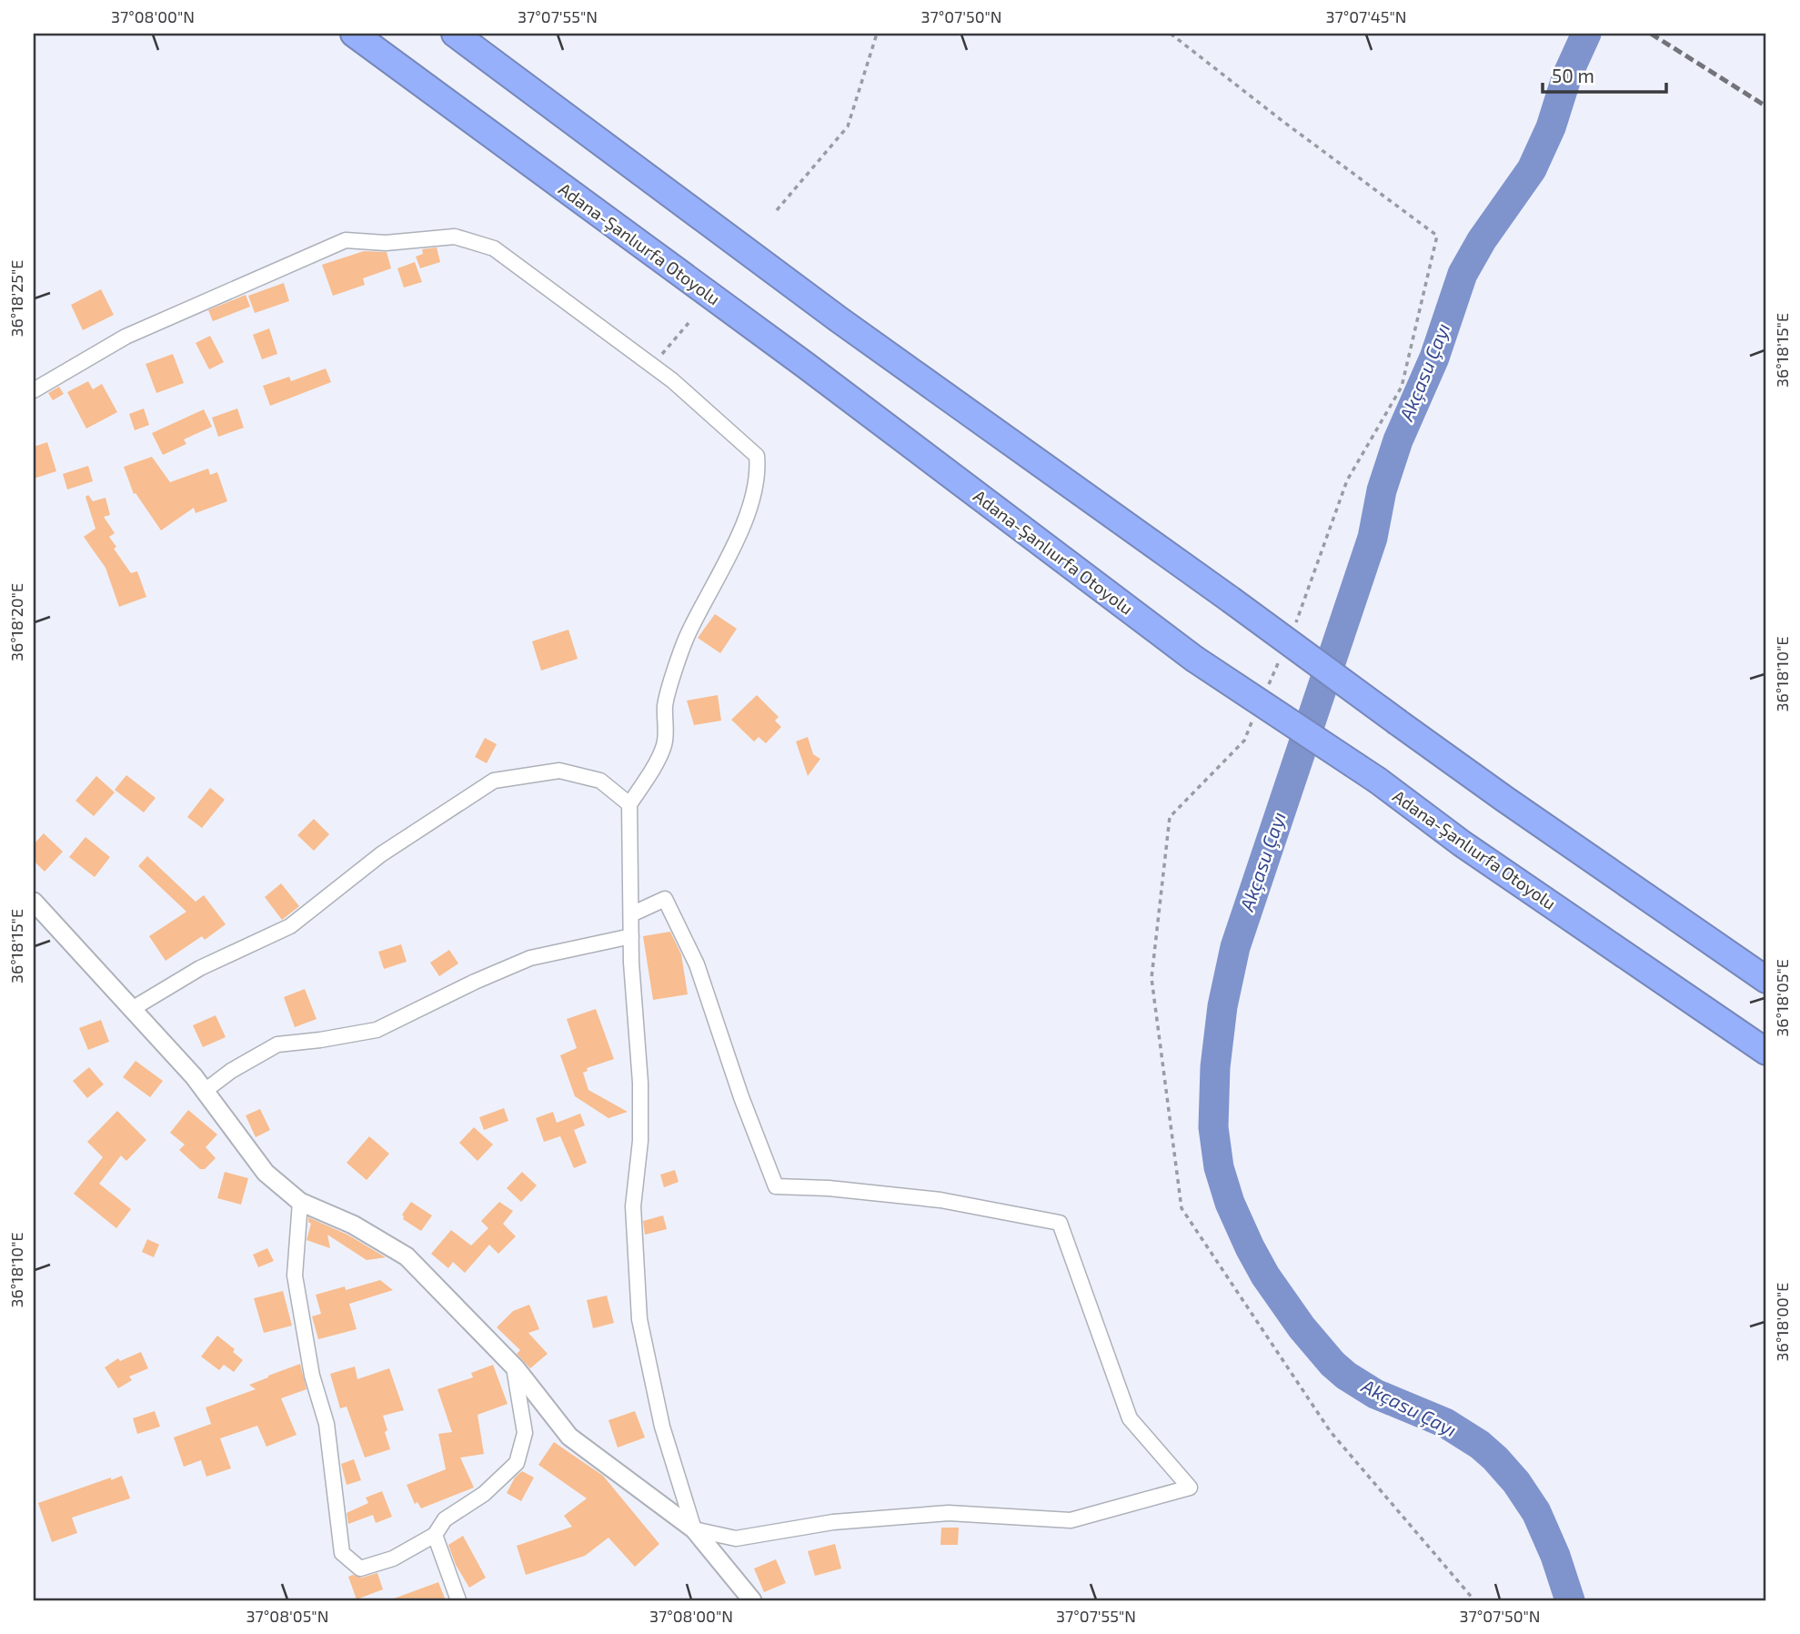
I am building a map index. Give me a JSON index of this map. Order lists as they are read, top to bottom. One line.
{"streets":{"highway":["Adana-Şanlıurfa Otoyolu"]},"water":["Akçasu Çayı"],"scale_bar":"50 m","coordinates":["37°08'00\"N","37°07'55\"N","37°07'50\"N","37°07'45\"N","36°18'25\"E","36°18'15\"E","36°18'20\"E","36°18'10\"E","36°18'05\"E","36°18'00\"E","37°08'05\"N"]}
